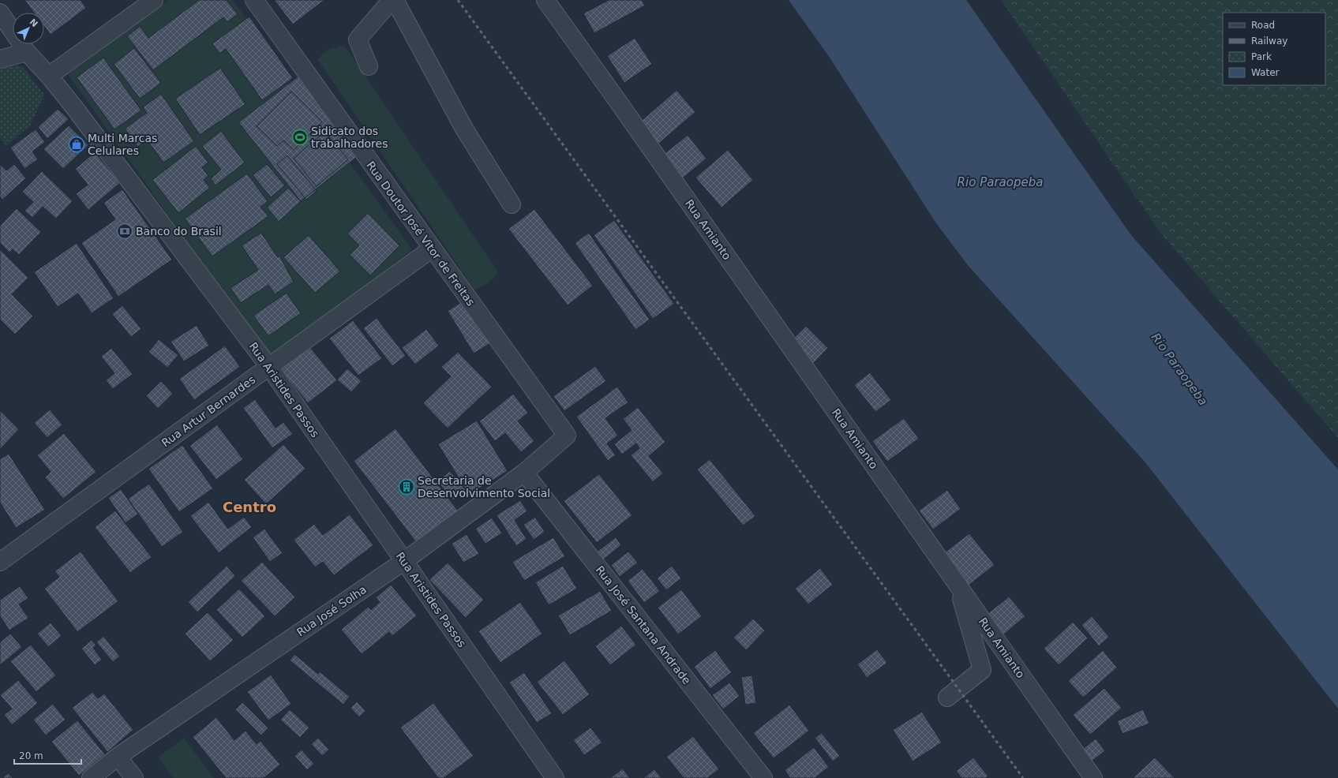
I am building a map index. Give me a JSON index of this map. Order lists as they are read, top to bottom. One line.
{"streets":{"street":["Rua Amianto","Rua Doutor José Vitor de Freitas","Rua Aristides Passos","Rua Artur Bernardes","Rua José Solha","Rua José Santana Andrade"]},"crossings":[["Rua Doutor José Vitor de Freitas","Rua Artur Bernardes"],["Rua Doutor José Vitor de Freitas","Rua José Solha"],["Rua Aristides Passos","Rua Artur Bernardes"],["Rua Aristides Passos","Rua José Solha"],["Rua José Solha","Rua José Santana Andrade"]],"districts":["Centro"],"water":["Rio Paraopeba"],"places":{"sports":["Sidicato dos trabalhadores"],"shop":["Multi Marcas Celulares"],"bank":["Banco do Brasil"],"building":["Secretaria de Desenvolvimento Social"]},"legend":["Road","Railway","Park","Water"],"scale_bar":"20 m","north":"top right"}
